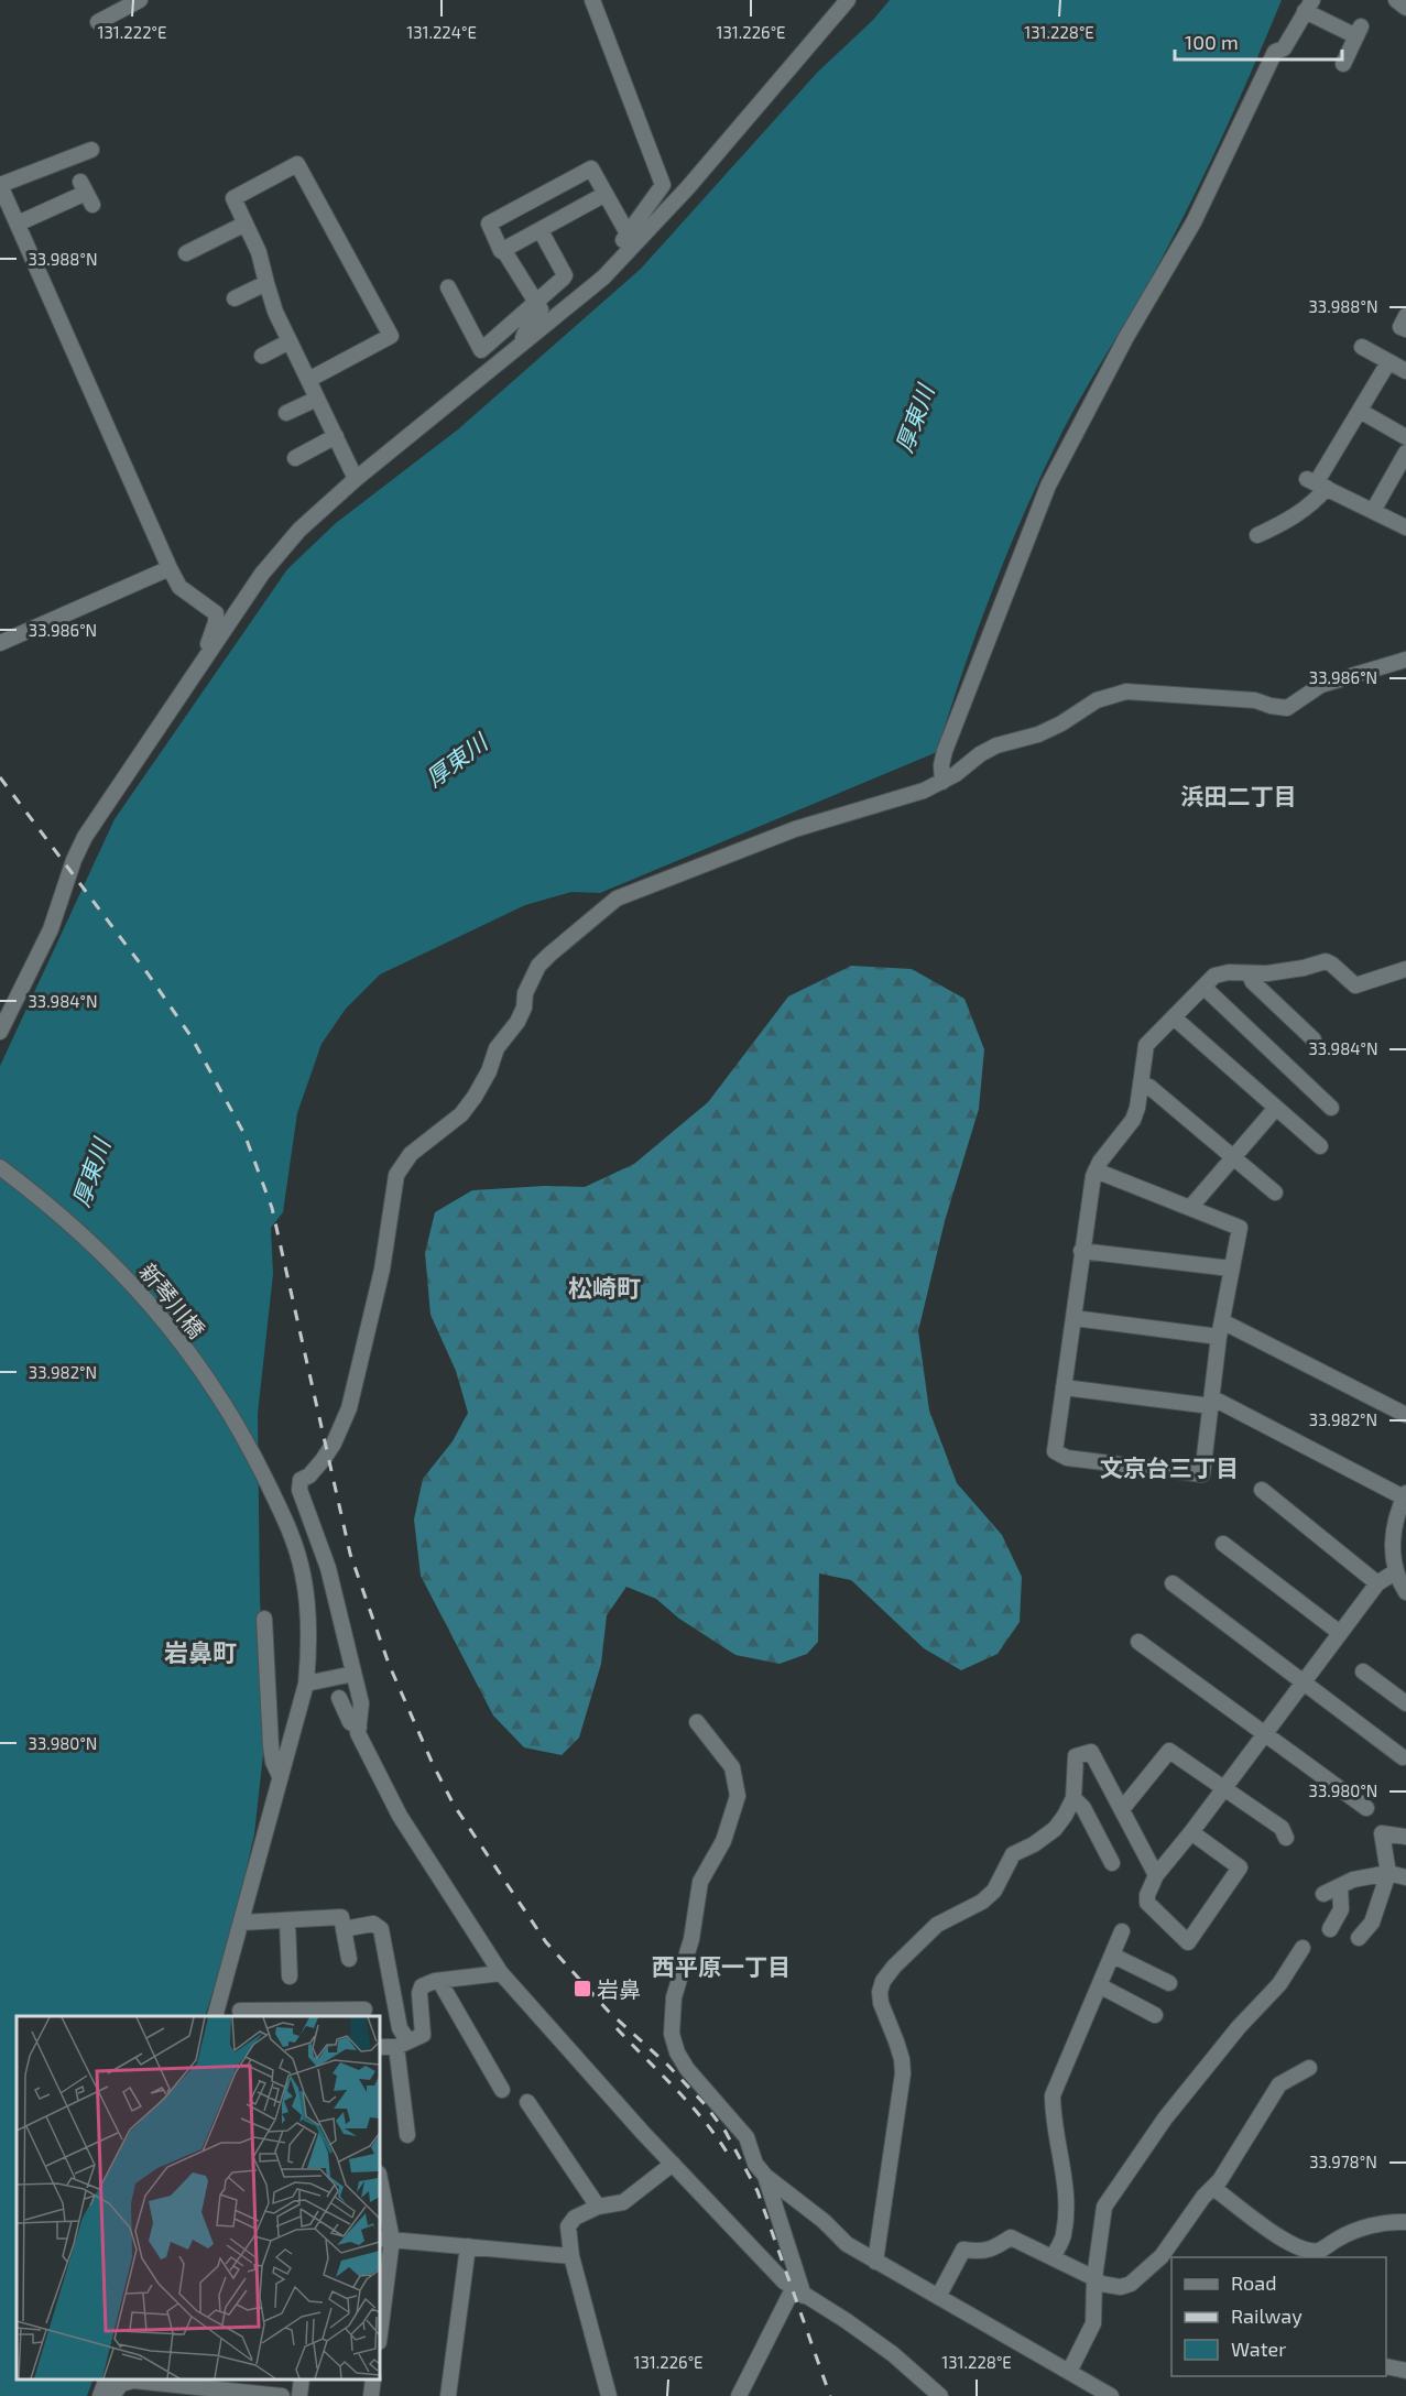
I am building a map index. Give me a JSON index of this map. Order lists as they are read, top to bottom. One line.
{"streets":{"street":["新琴川橋"]},"districts":["浜田二丁目","松崎町","文京台三丁目","岩鼻町","西平原一丁目"],"water":["厚東川"],"places":{"transit":["岩鼻"]},"legend":["Road","Railway","Water"],"scale_bar":"100 m","coordinates":["131.222°E","131.224°E","131.226°E","131.228°E","33.988°N","33.986°N","33.984°N","33.982°N","33.980°N","33.978°N"]}
